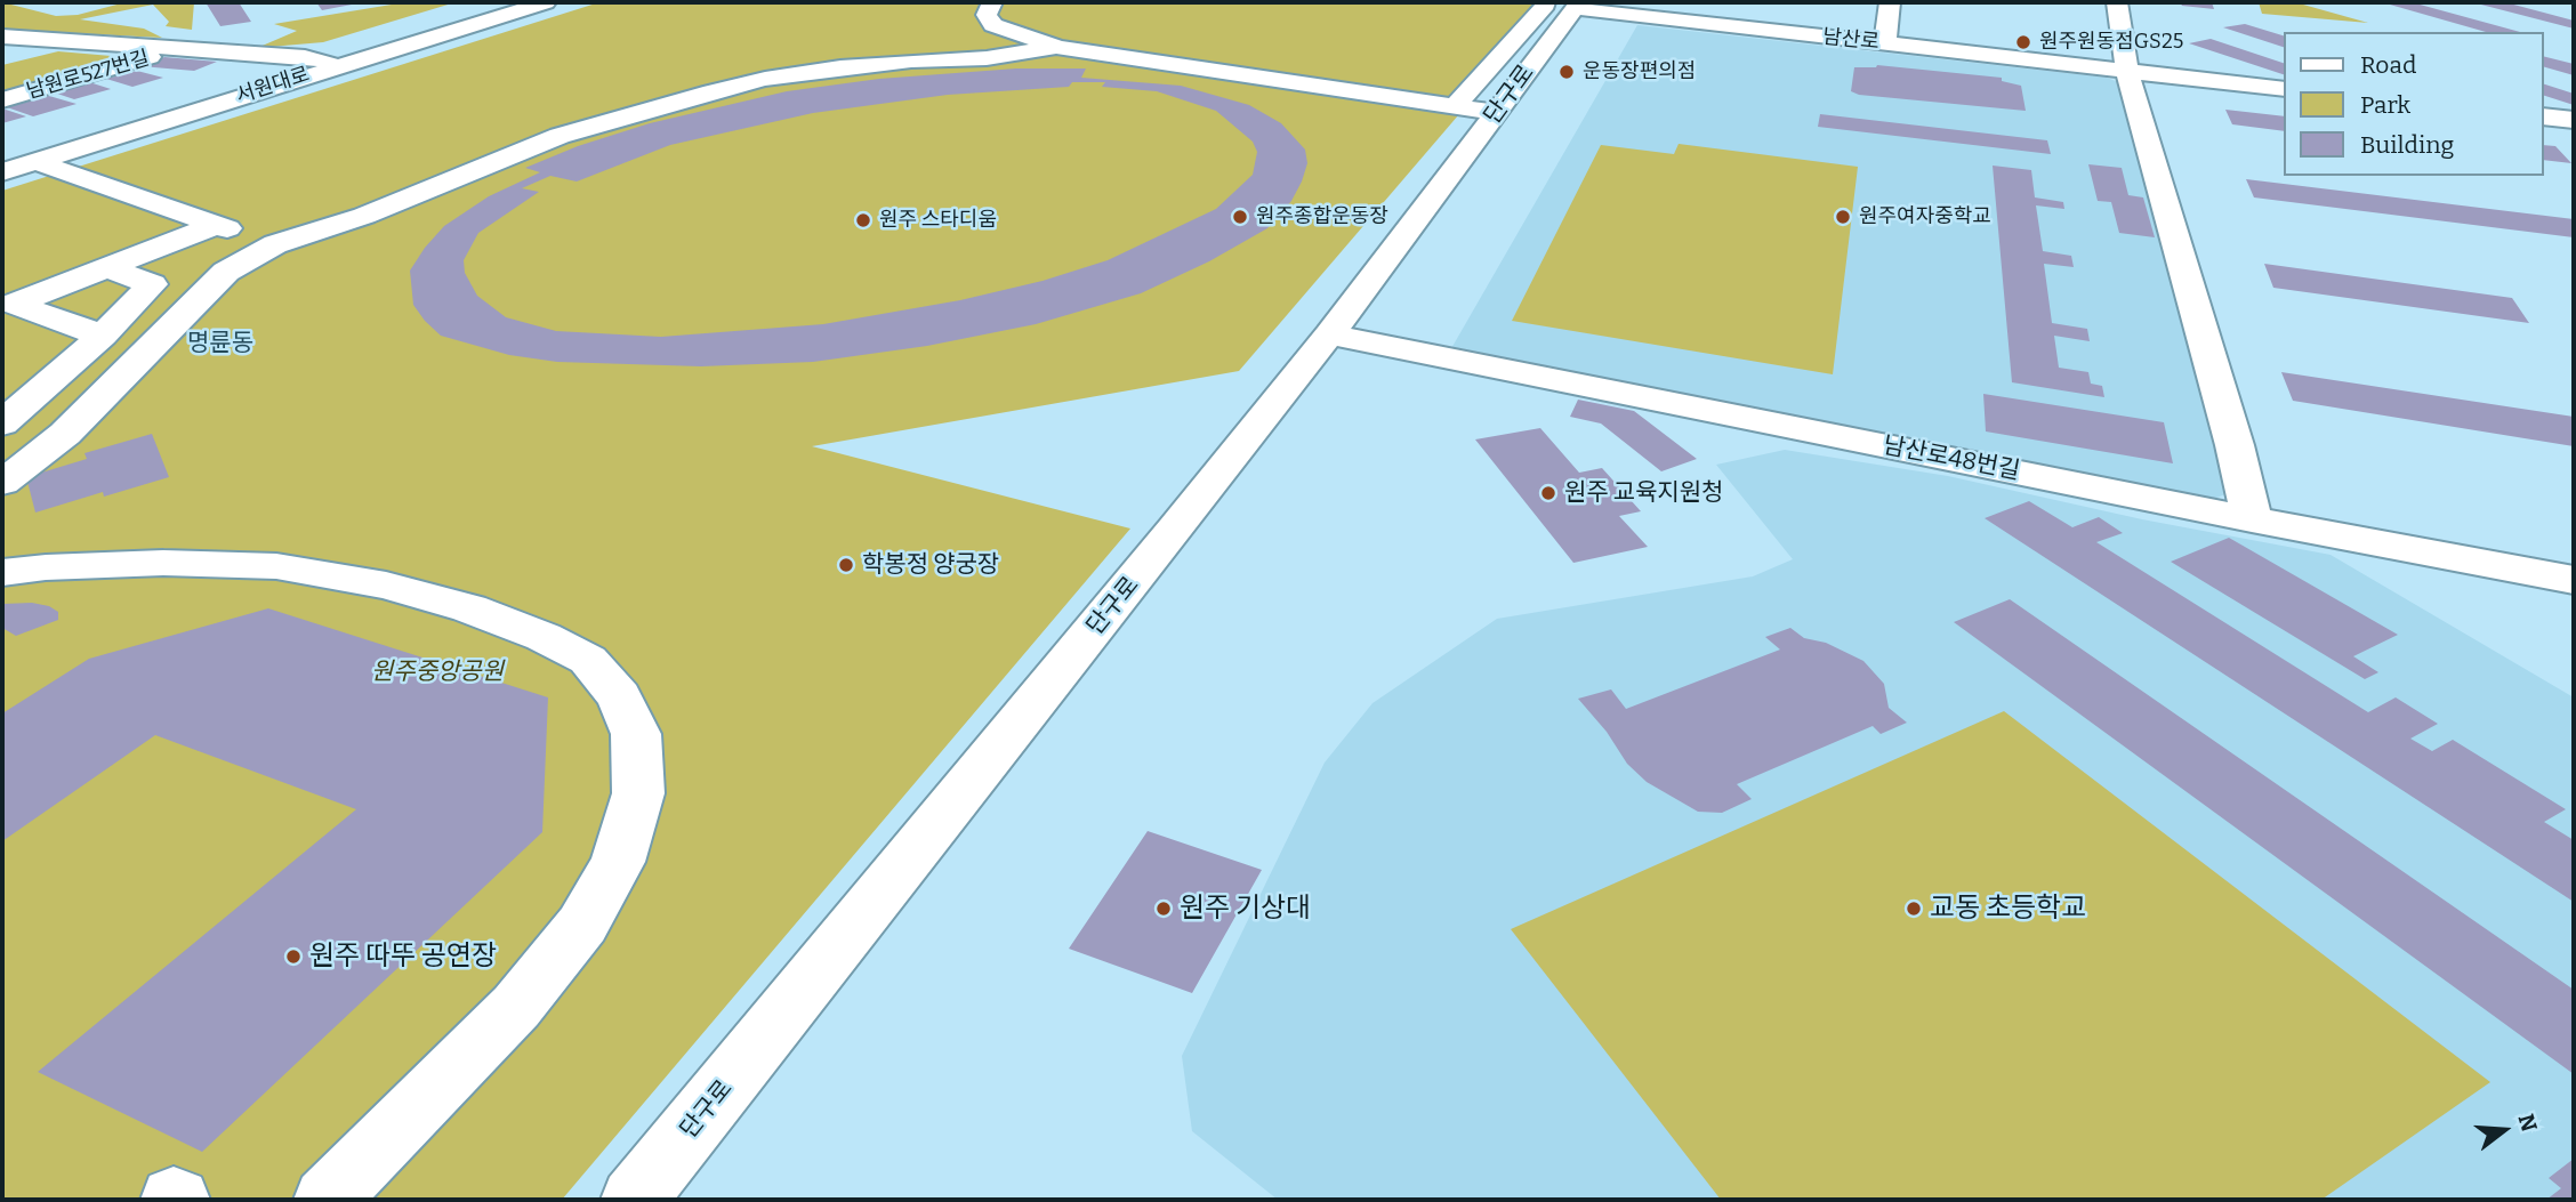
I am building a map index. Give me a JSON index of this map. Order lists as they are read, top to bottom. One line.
{"streets":{"street":["남산로","남원로527번길","서원대로","단구로","남산로48번길"]},"crossings":[["남산로","단구로"],["남원로527번길","서원대로"],["단구로","남산로48번길"]],"districts":["명륜동"],"parks":["원주중앙공원"],"places":["원주원동점GS25","운동장편의점","원주종합운동장","원주여자중학교","원주 스타디움","원주 교육지원청","학봉정 양궁장","원주 기상대","교동 초등학교","원주 따뚜 공연장"],"legend":["Road","Park","Building"],"north":"right"}
